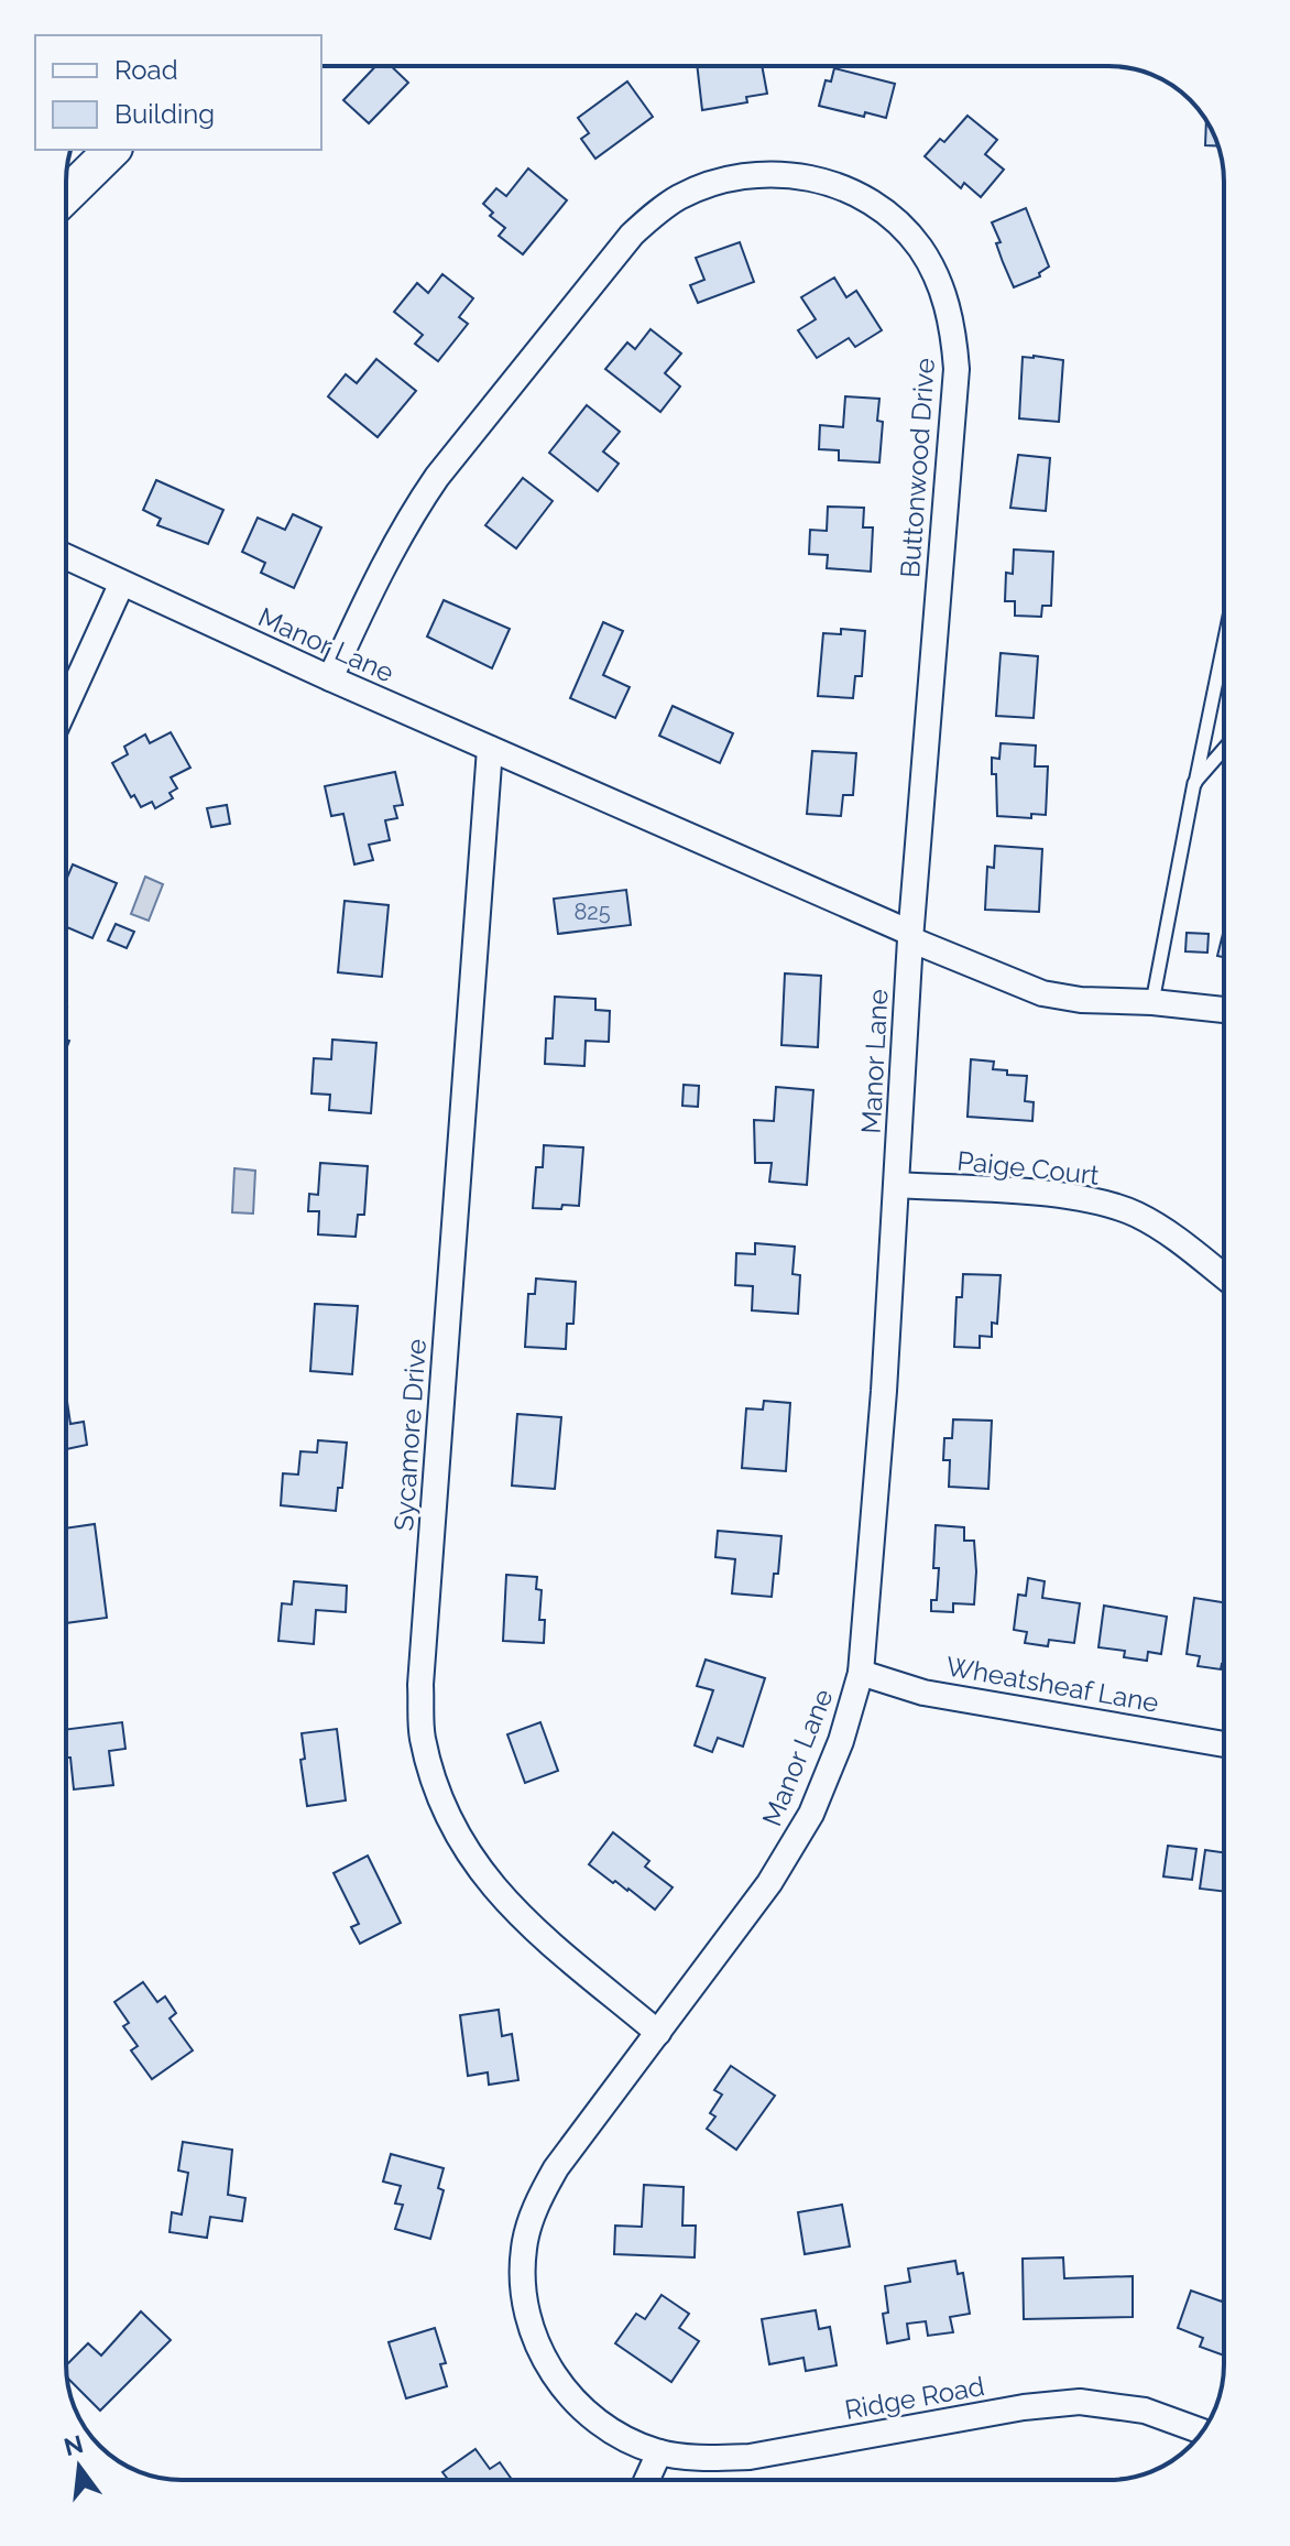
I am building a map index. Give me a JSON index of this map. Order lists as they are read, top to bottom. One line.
{"streets":{"street":["Buttonwood Drive","Manor Lane","Paige Court","Sycamore Drive","Wheatsheaf Lane","Ridge Road"]},"crossings":[["Buttonwood Drive","Manor Lane"],["Manor Lane","Paige Court"],["Manor Lane","Sycamore Drive"],["Manor Lane","Wheatsheaf Lane"],["Manor Lane","Ridge Road"]],"house_numbers":["825"],"legend":["Road","Building"],"north":"top"}
